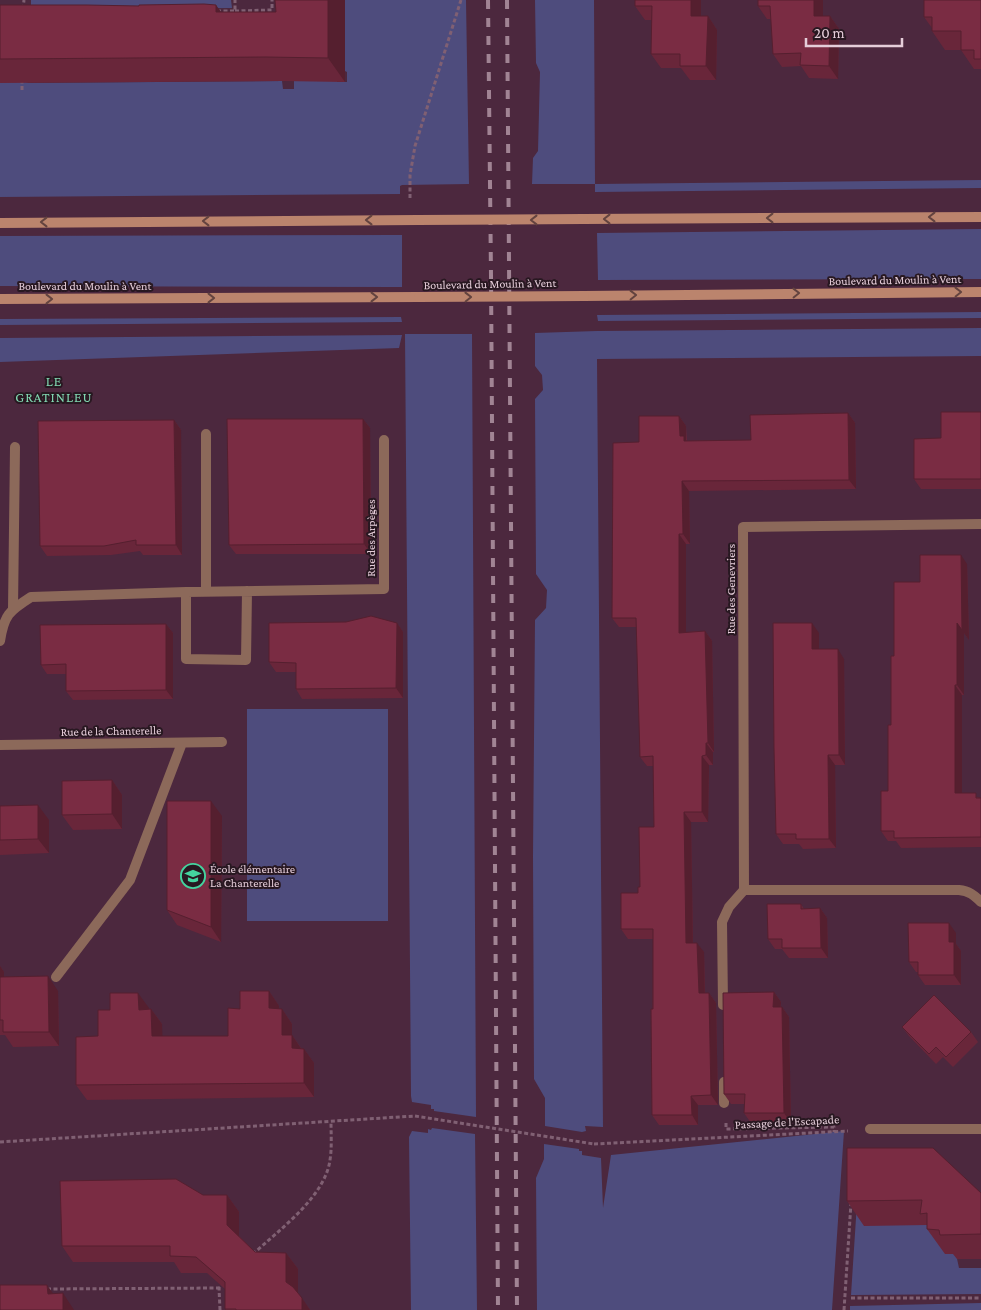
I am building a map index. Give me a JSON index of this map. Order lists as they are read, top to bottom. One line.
{"streets":{"main road":["Boulevard du Moulin à Vent"],"street":["Rue des Arpèges","Rue des Genevriers","Rue de la Chanterelle"],"path":["Passage de l'Escapade"]},"districts":["LE GRATINLEU"],"places":{"school or university":["École élémentaire La Chanterelle"]},"scale_bar":"20 m"}
